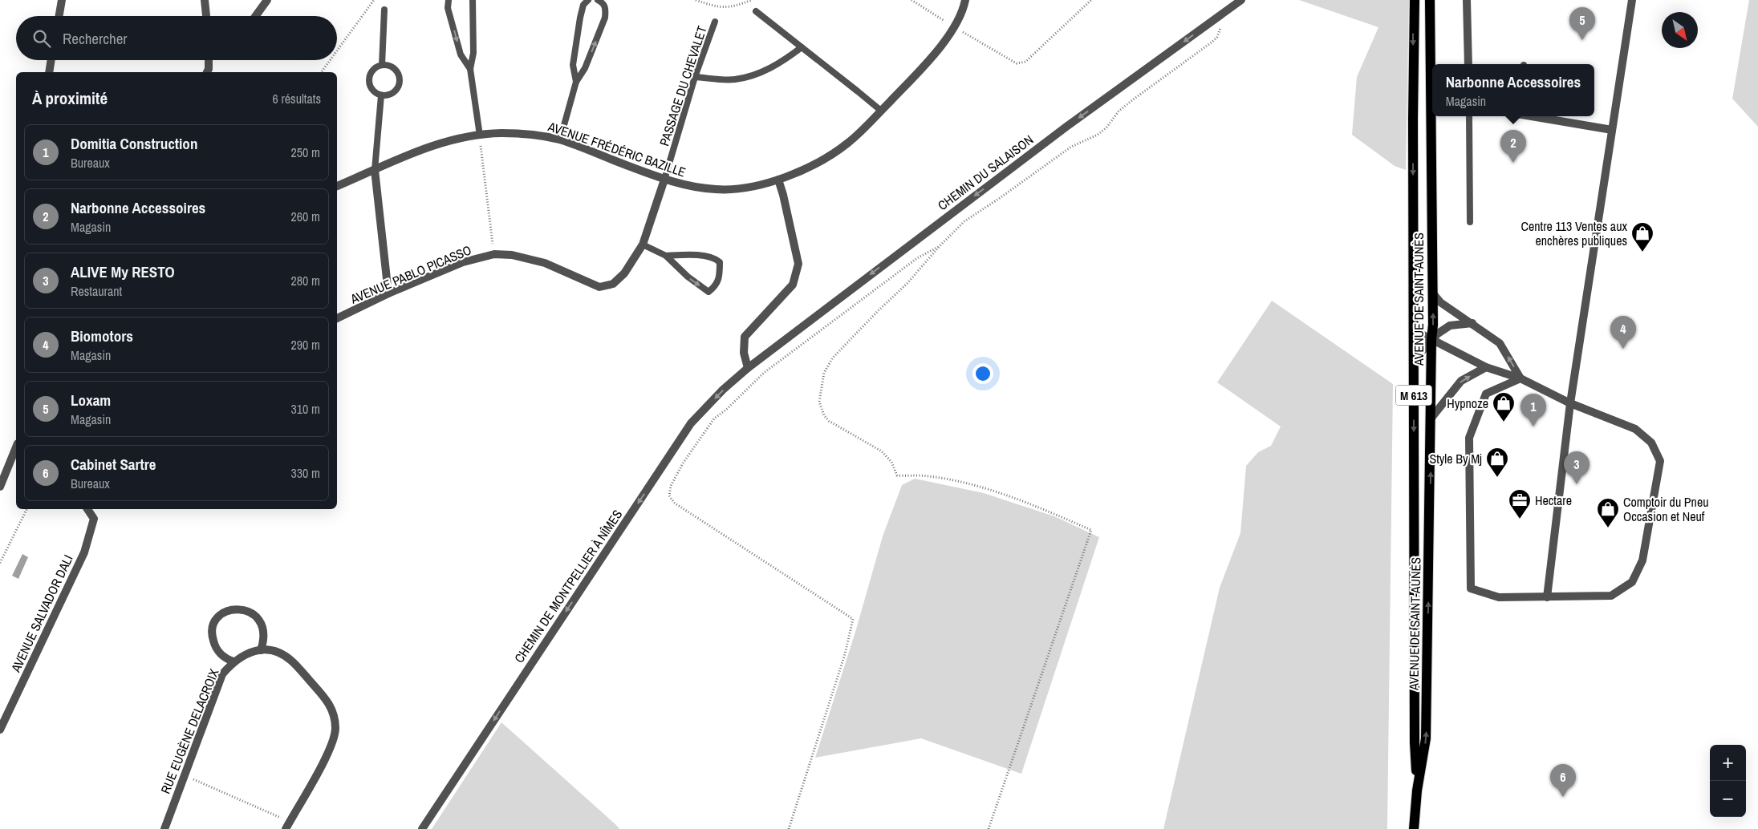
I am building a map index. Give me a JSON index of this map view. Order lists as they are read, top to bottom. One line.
{"streets":{"main road":["AVENUE DE SAINT-AUNÈS","M 613"],"street":["AVENUE FRÉDÉRIC BAZILLE","CHEMIN DU SALAISON","AVENUE PABLO PICASSO","CHEMIN DE MONTPELLIER À NÎMES","AVENUE SALVADOR DALI","RUE EUGÈNE DELACROIX"],"lane":["PASSAGE DU CHEVALET"]},"crossings":[["PASSAGE DU CHEVALET","AVENUE FRÉDÉRIC BAZILLE"],["PASSAGE DU CHEVALET","AVENUE PABLO PICASSO"],["AVENUE FRÉDÉRIC BAZILLE","AVENUE PABLO PICASSO"],["CHEMIN DU SALAISON","CHEMIN DE MONTPELLIER À NÎMES"]],"one_way":["CHEMIN DU SALAISON","CHEMIN DE MONTPELLIER À NÎMES"],"places":{"shop":["Centre 113 Ventes aux enchères publiques","Hypnoze","Style By Mj","Comptoir du Pneu Occasion et Neuf"],"office":["Hectare"]},"north":"bottom right","page":{"pins":["5","2","4","1","3","6"],"search":"Rechercher","popup":["Narbonne Accessoires","Magasin"],"heading":["À proximité","6 résultats"],"list":[{"mark":"1","name":"Domitia Construction","note":"Bureaux","value":"250 m"},{"mark":"2","name":"Narbonne Accessoires","note":"Magasin","value":"260 m"},{"mark":"3","name":"ALIVE My RESTO","note":"Restaurant","value":"280 m"},{"mark":"4","name":"Biomotors","note":"Magasin","value":"290 m"},{"mark":"5","name":"Loxam","note":"Magasin","value":"310 m"},{"mark":"6","name":"Cabinet Sartre","note":"Bureaux","value":"330 m"}],"map_buttons":["+","−"]}}
